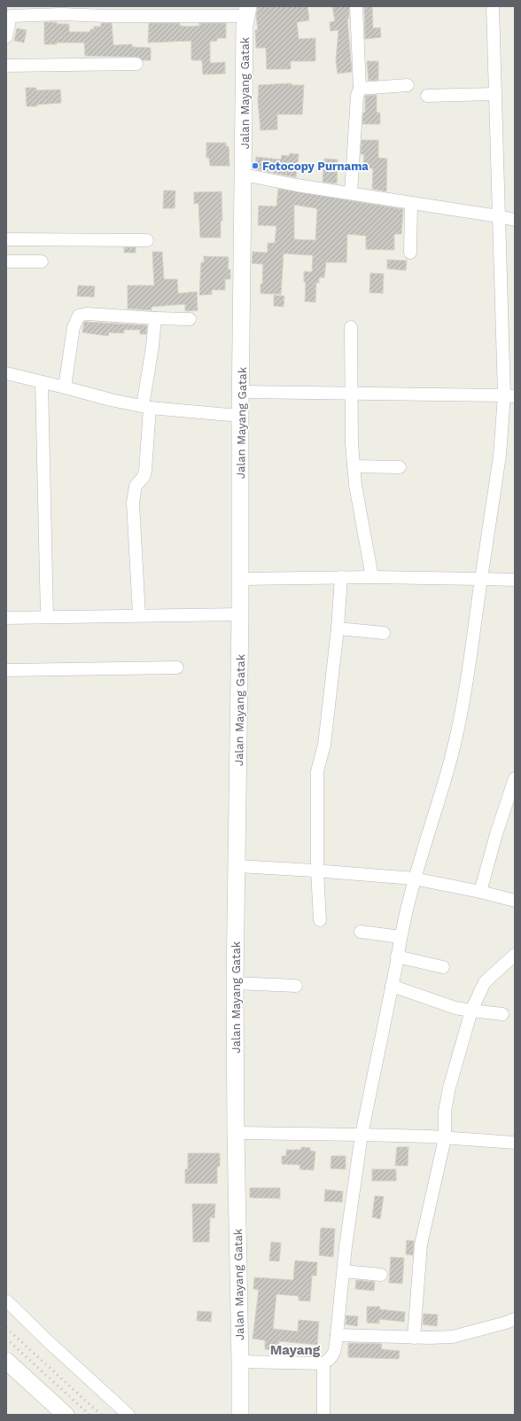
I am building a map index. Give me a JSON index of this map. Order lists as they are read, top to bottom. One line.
{"streets":{"street":["Jalan Mayang Gatak"]},"districts":["Mayang"],"places":["Fotocopy Purnama"]}
